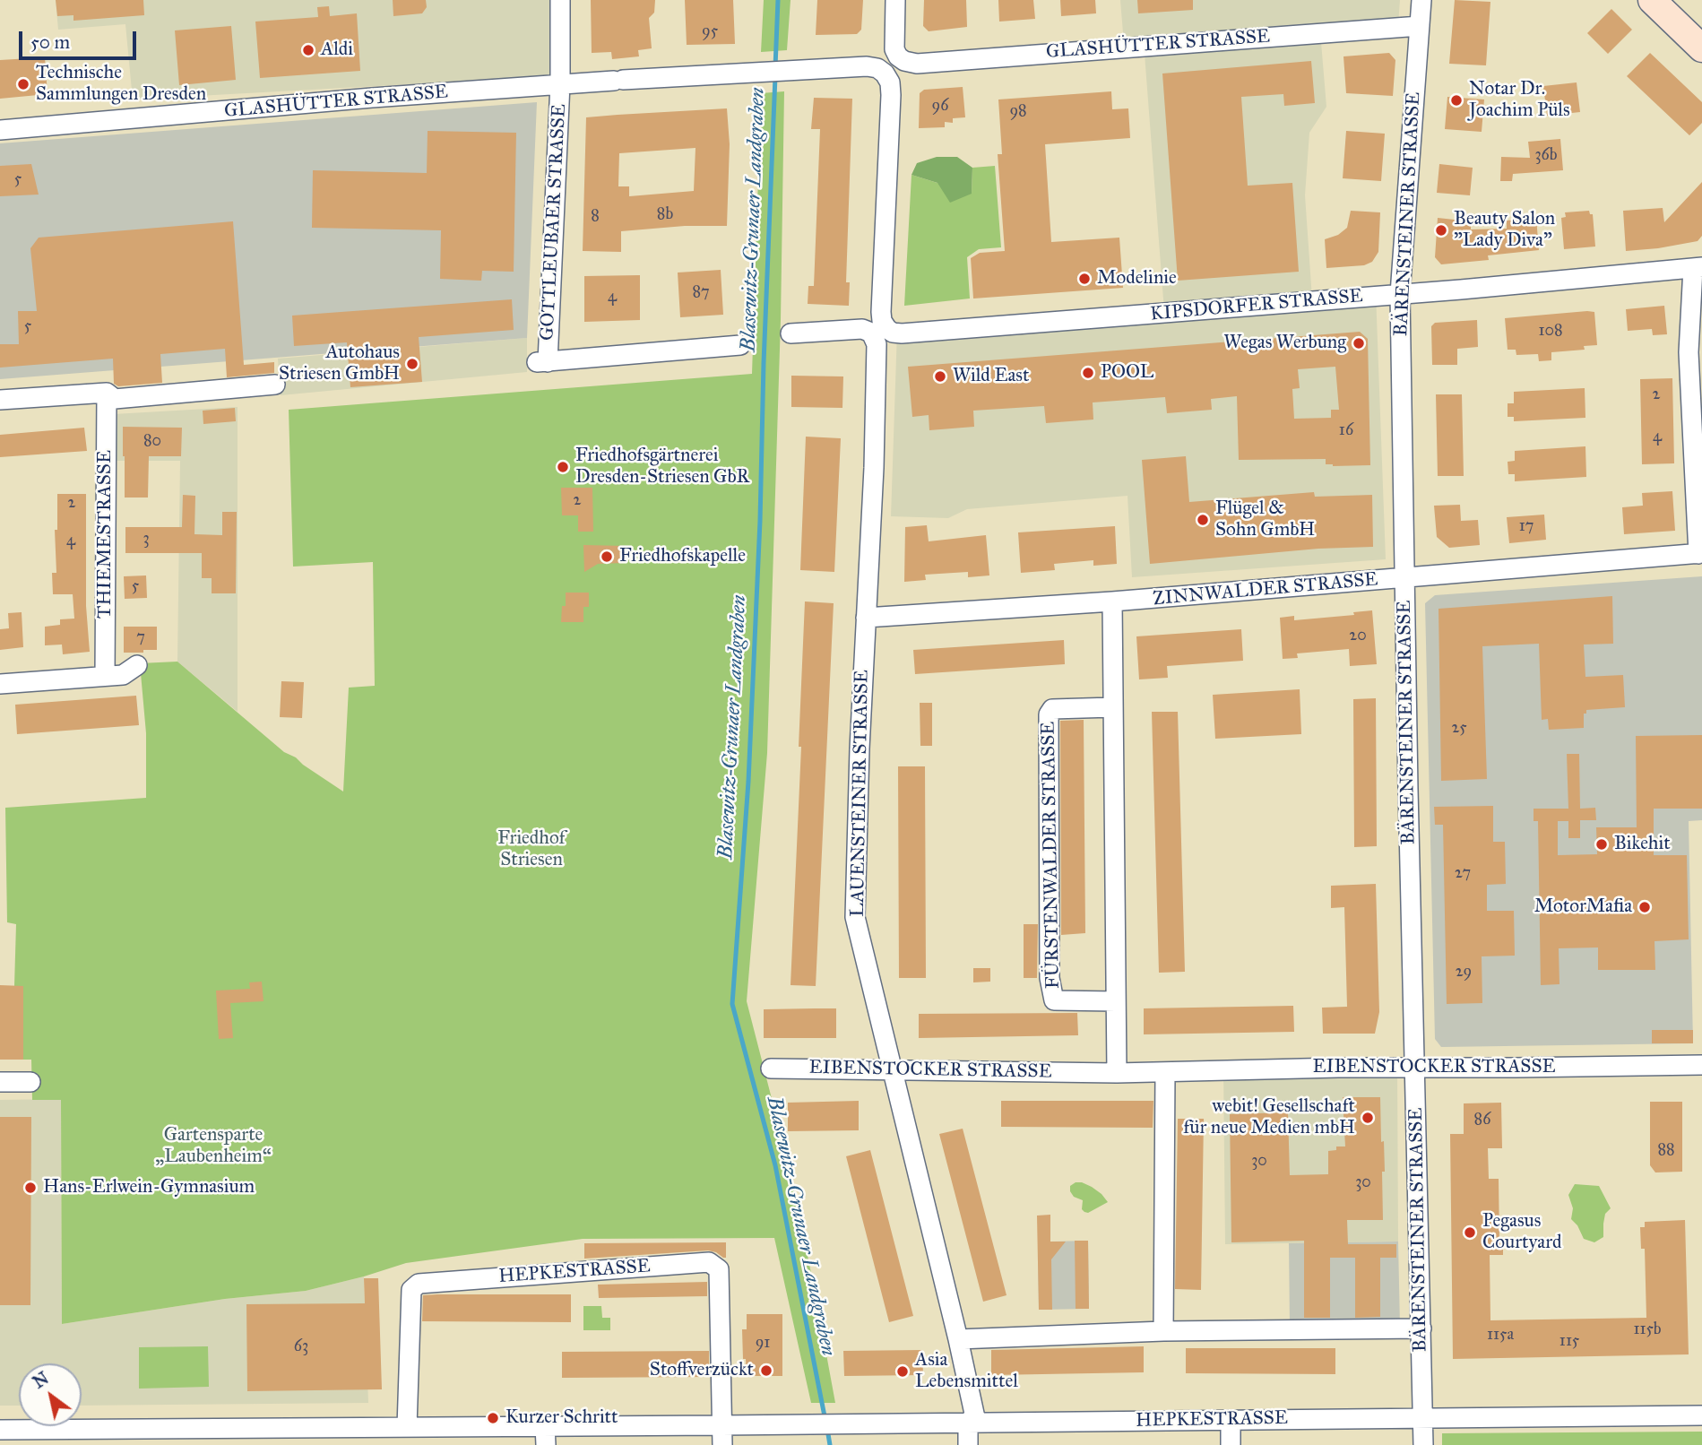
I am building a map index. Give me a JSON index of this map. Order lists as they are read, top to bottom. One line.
{"streets":{"street":["GLASHÜTTER STRASSE","BÄRENSTEINER STRASSE","GOTTLEUBAER STRASSE","KIPSDORFER STRASSE","THIEMESTRASSE","ZINNWALDER STRASSE","LAUENSTEINER STRASSE","FÜRSTENWALDER STRASSE","EIBENSTOCKER STRASSE","HEPKESTRASSE"]},"crossings":[["GLASHÜTTER STRASSE","BÄRENSTEINER STRASSE"],["GLASHÜTTER STRASSE","GOTTLEUBAER STRASSE"],["GLASHÜTTER STRASSE","LAUENSTEINER STRASSE"],["BÄRENSTEINER STRASSE","KIPSDORFER STRASSE"],["BÄRENSTEINER STRASSE","ZINNWALDER STRASSE"],["BÄRENSTEINER STRASSE","EIBENSTOCKER STRASSE"],["BÄRENSTEINER STRASSE","HEPKESTRASSE"],["KIPSDORFER STRASSE","LAUENSTEINER STRASSE"],["ZINNWALDER STRASSE","LAUENSTEINER STRASSE"],["LAUENSTEINER STRASSE","EIBENSTOCKER STRASSE"],["LAUENSTEINER STRASSE","HEPKESTRASSE"]],"water":["Blasewitz‐Grunaer Landgraben"],"parks":["Friedhof Striesen","Gartensparte „Laubenheim“"],"places":["Aldi","Technische Sammlungen Dresden","Notar Dr. Joachim Püls","Beauty Salon \"Lady Diva\"","Modelinie","Wegas Werbung","Autohaus Striesen GmbH","POOL","Wild East","Friedhofsgärtnerei Dresden-Striesen GbR","Flügel & Sohn GmbH","Friedhofskapelle","Bikehit","MotorMafia","webit! Gesellschaft für neue Medien mbH","Hans-Erlwein-Gymnasium","Pegasus Courtyard","Stoffverzückt","Asia Lebensmittel","Kurzer Schritt"],"house_numbers":["95","96","98","36b","5","8b","8","87","4","5","108","2","16","4","80","2","2","17","3","4","5","20","7","25","27","29","86","88","30","30","115b","115a","115","91","63"],"scale_bar":"50 m","north":"top left"}
